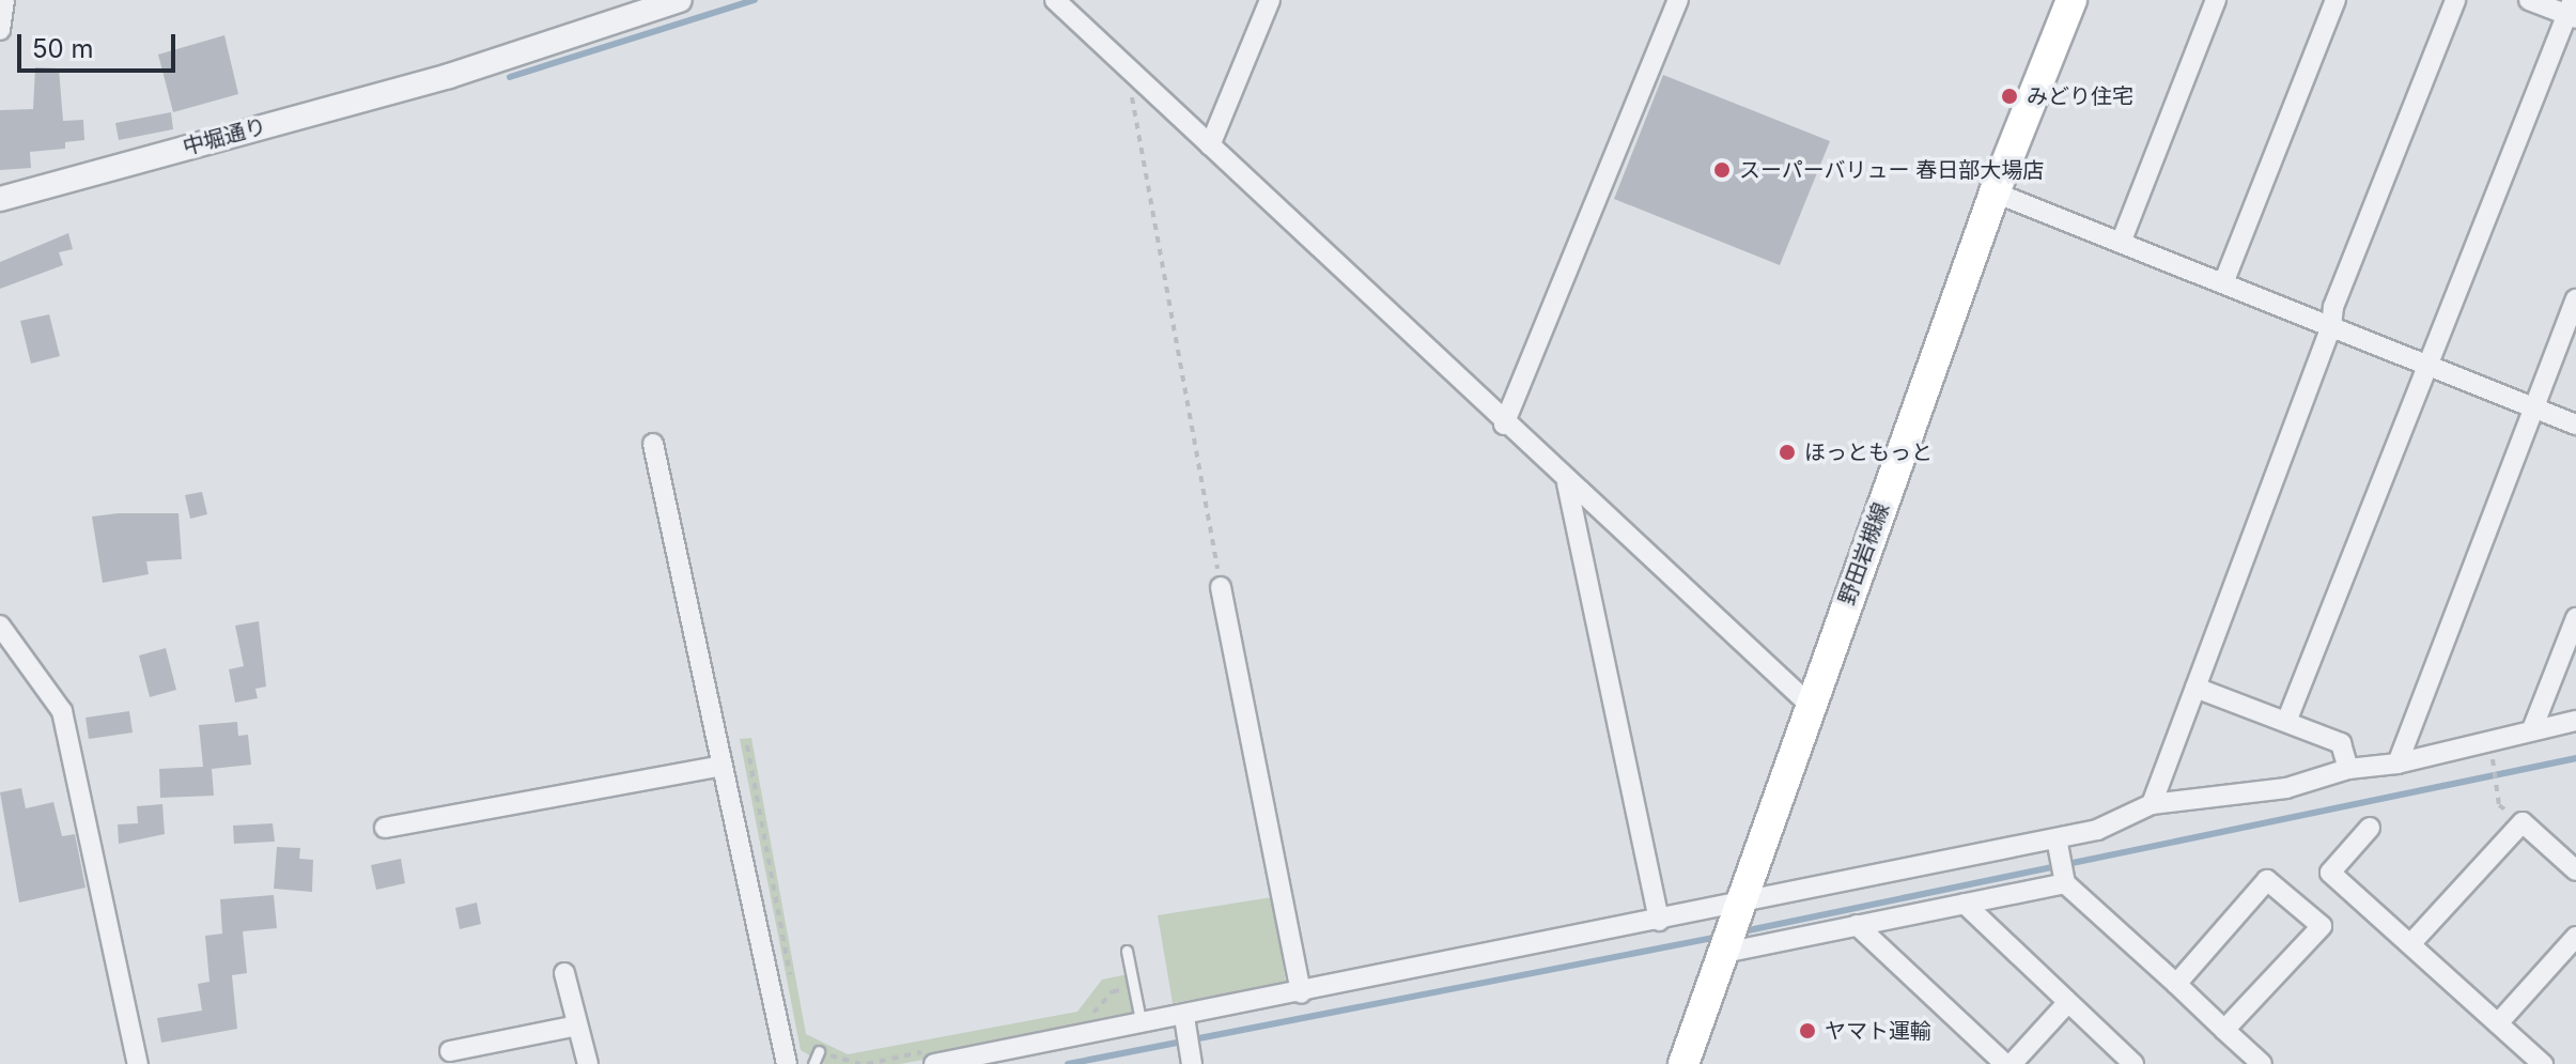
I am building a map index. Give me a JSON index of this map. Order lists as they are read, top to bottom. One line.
{"streets":{"main road":["野田岩槻線"],"street":["中堀通り"]},"places":["みどり住宅","スーパーバリュー 春日部大場店","ほっともっと","ヤマト運輸"],"scale_bar":"50 m"}
